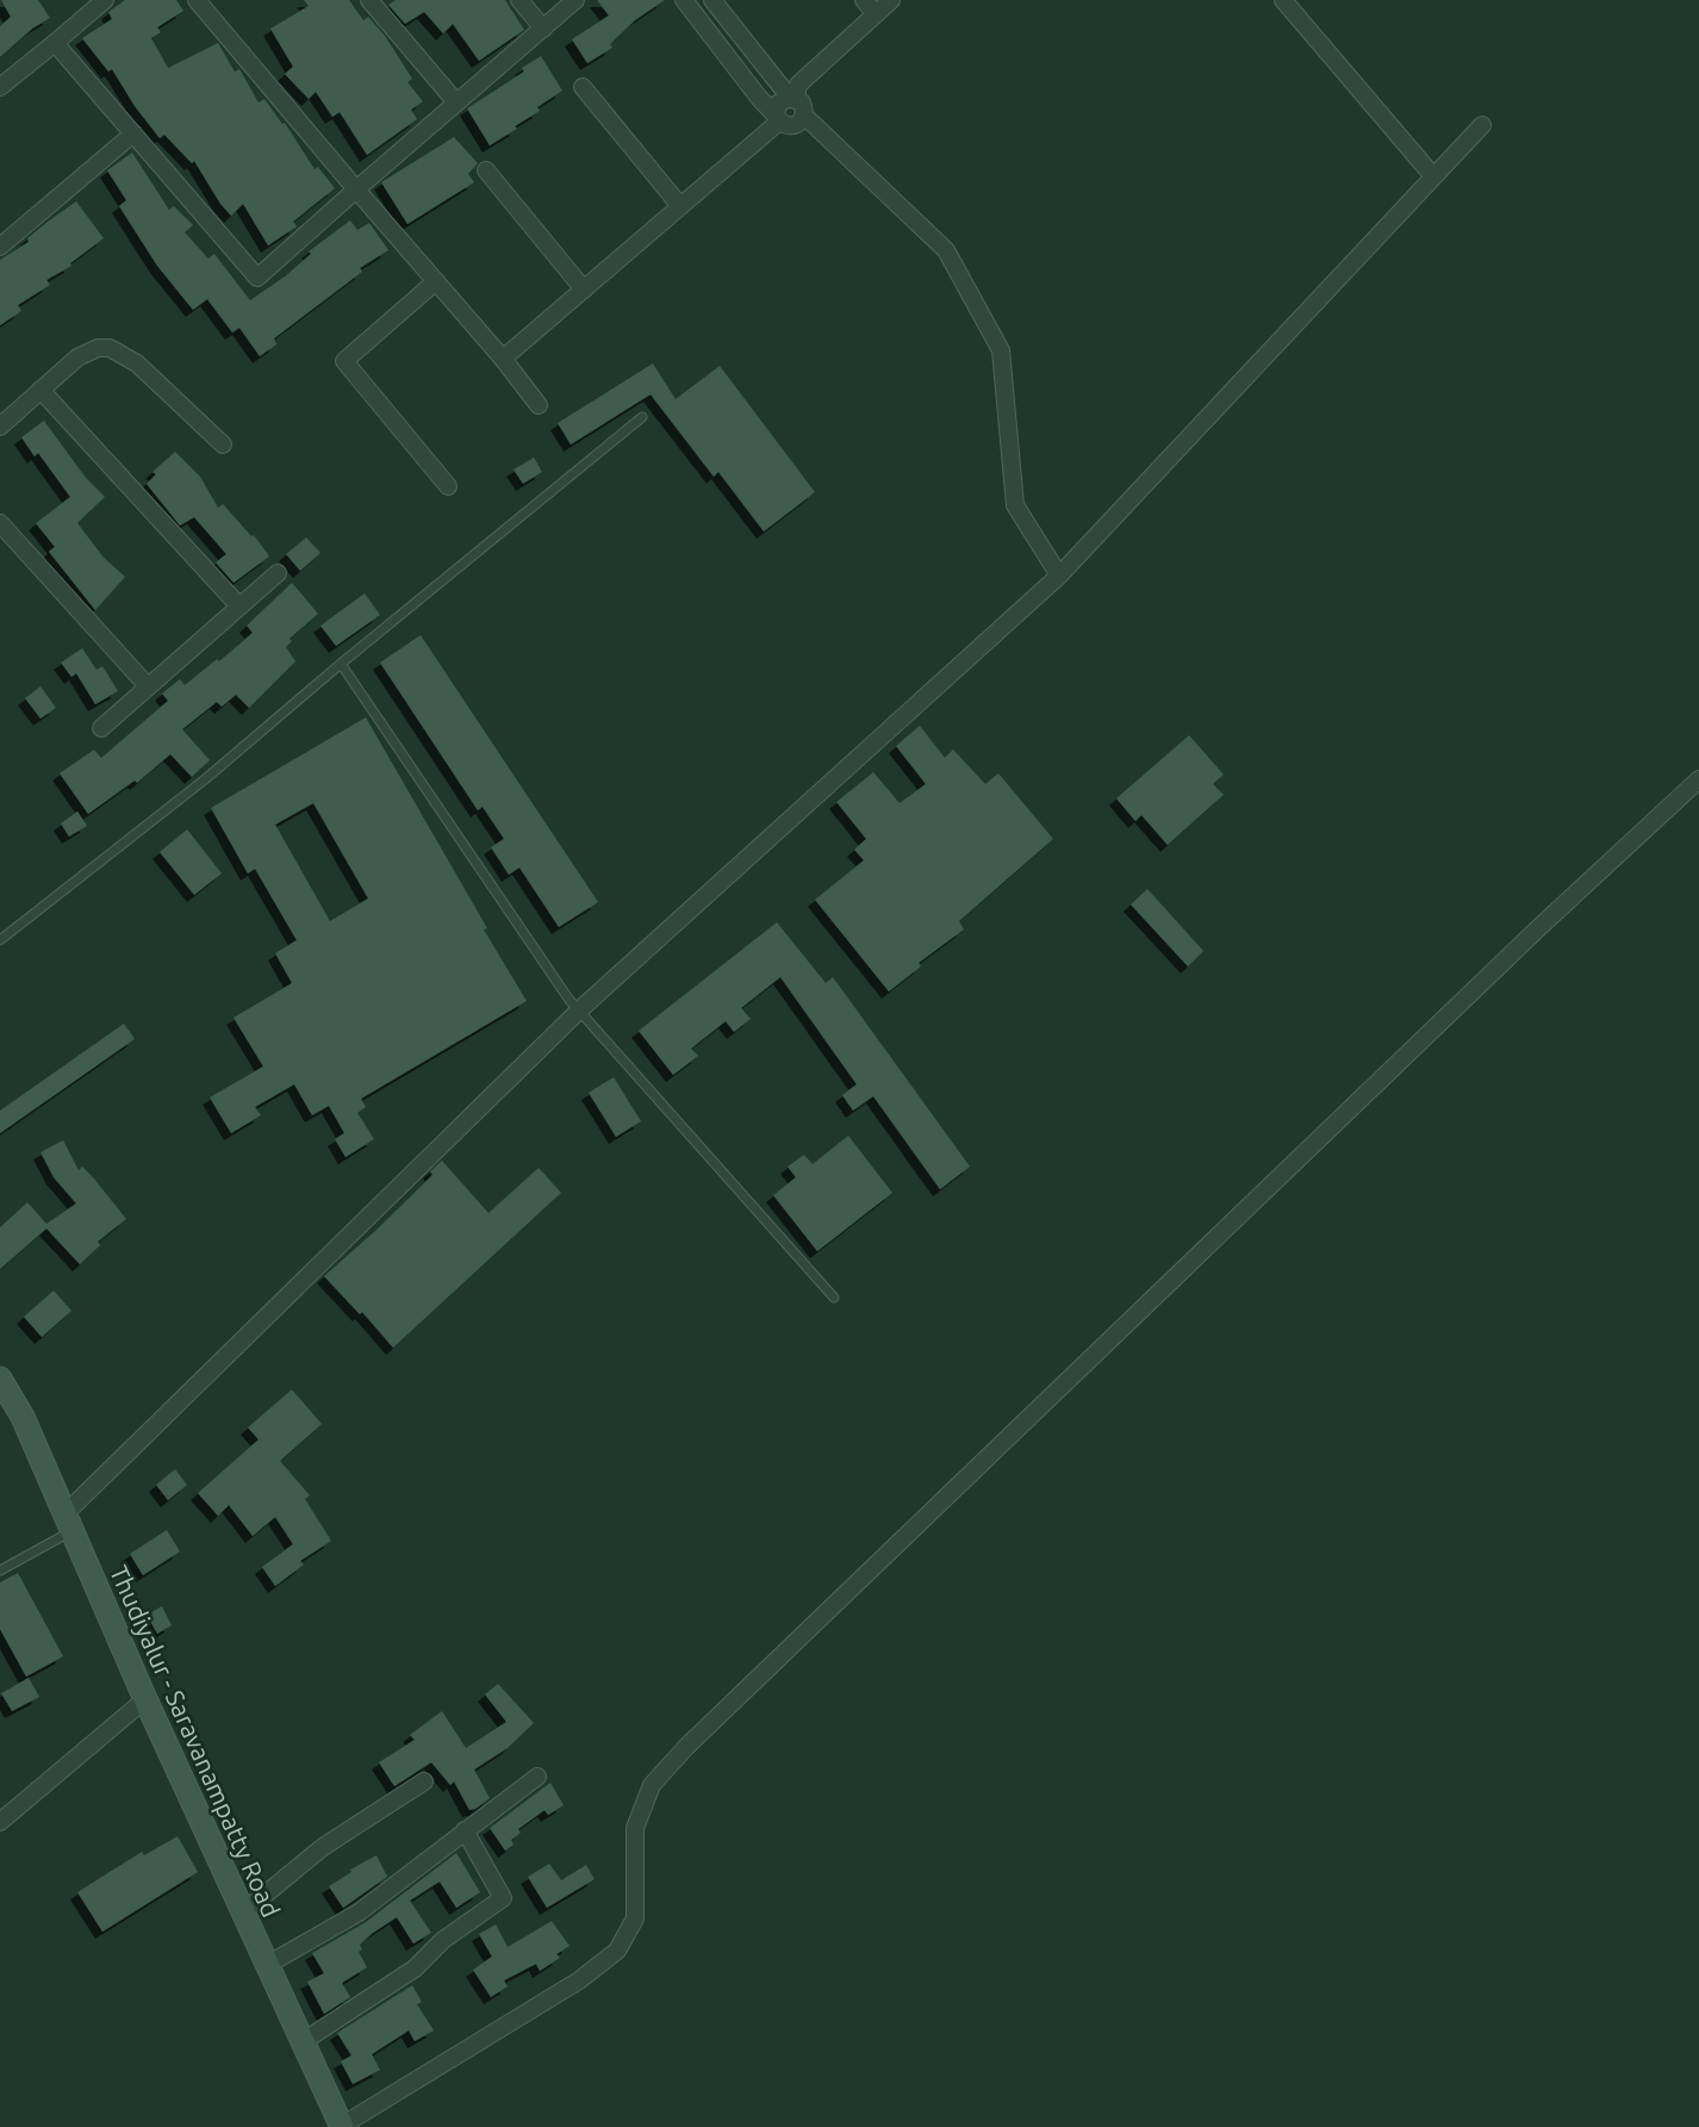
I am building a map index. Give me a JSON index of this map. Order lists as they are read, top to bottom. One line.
{"streets":{"main road":["Thudiyalur - Saravanampatty Road"]}}
